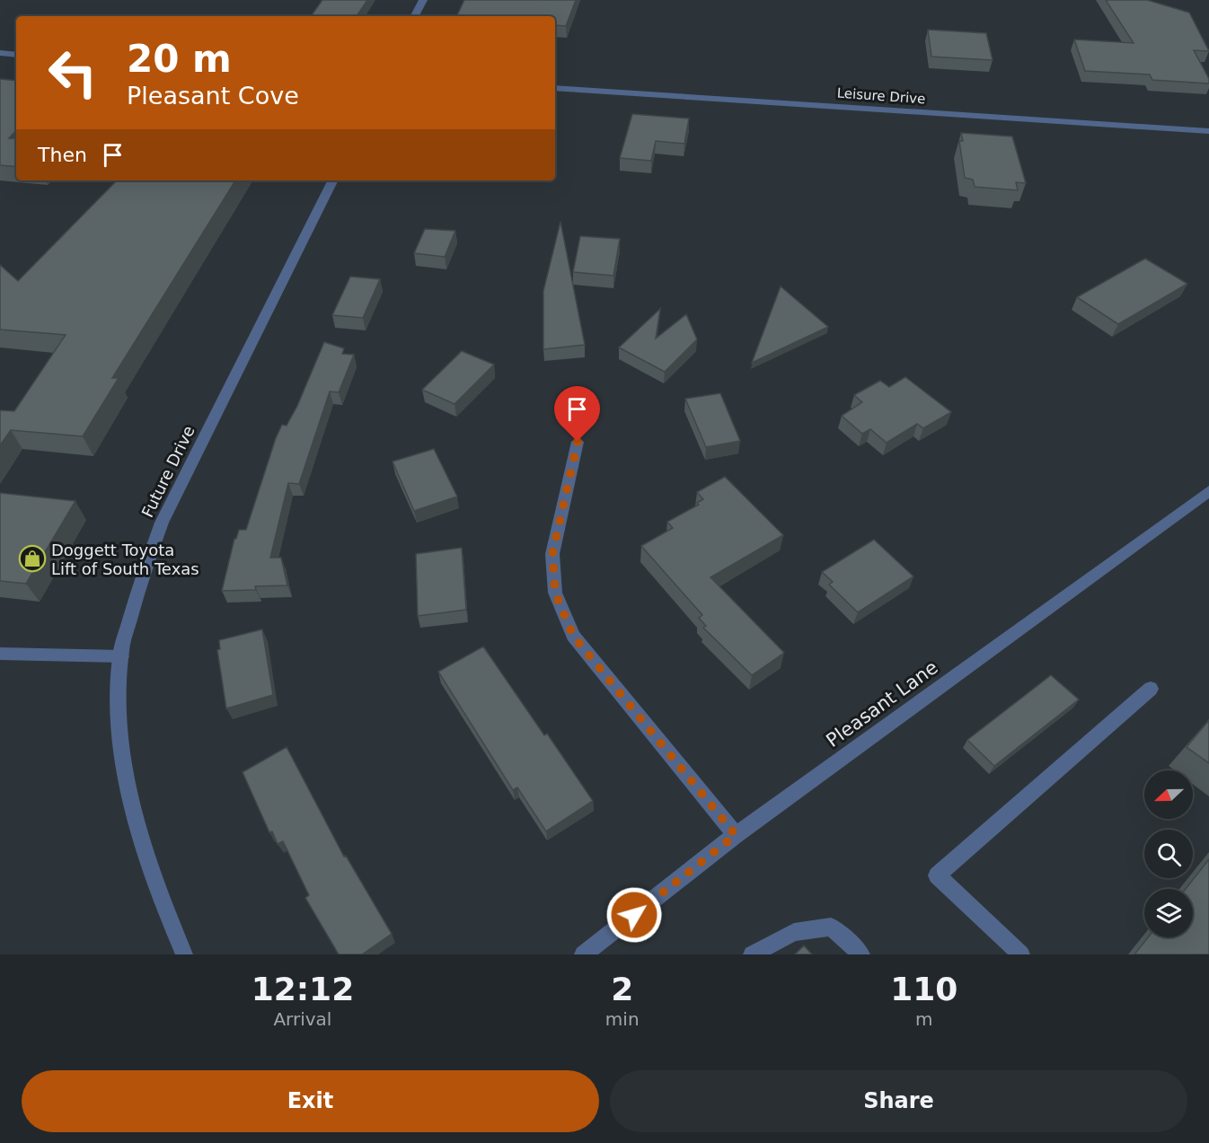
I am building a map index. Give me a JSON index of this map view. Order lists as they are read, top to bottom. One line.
{"streets":{"street":["Leisure Drive","Future Drive","Pleasant Lane"]},"places":{"shop":["Doggett Toyota Lift of South Texas"]},"north":"left","page":{"turn":["20 m","Pleasant Cove"],"then":"Then","eta":["12:12","Arrival","2","min","110","m"],"buttons":["Exit","Share"]}}
